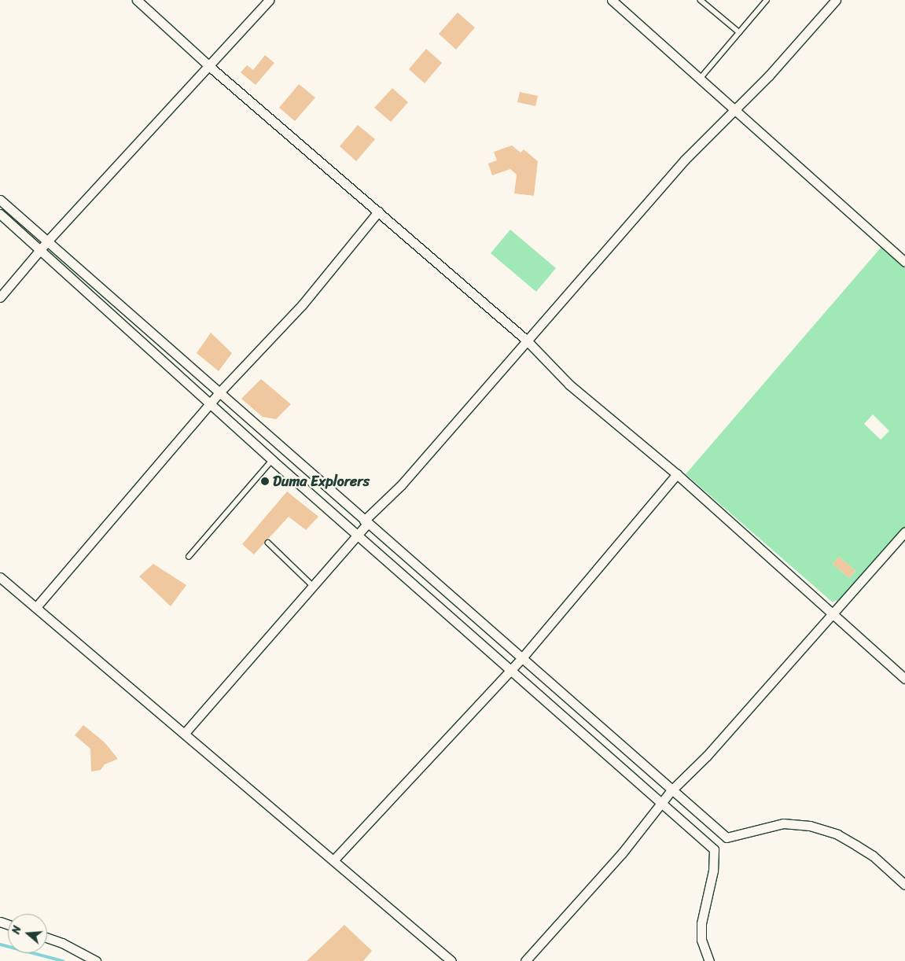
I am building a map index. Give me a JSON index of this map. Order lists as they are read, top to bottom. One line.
{"places":["Duma Explorers"],"north":"left"}
